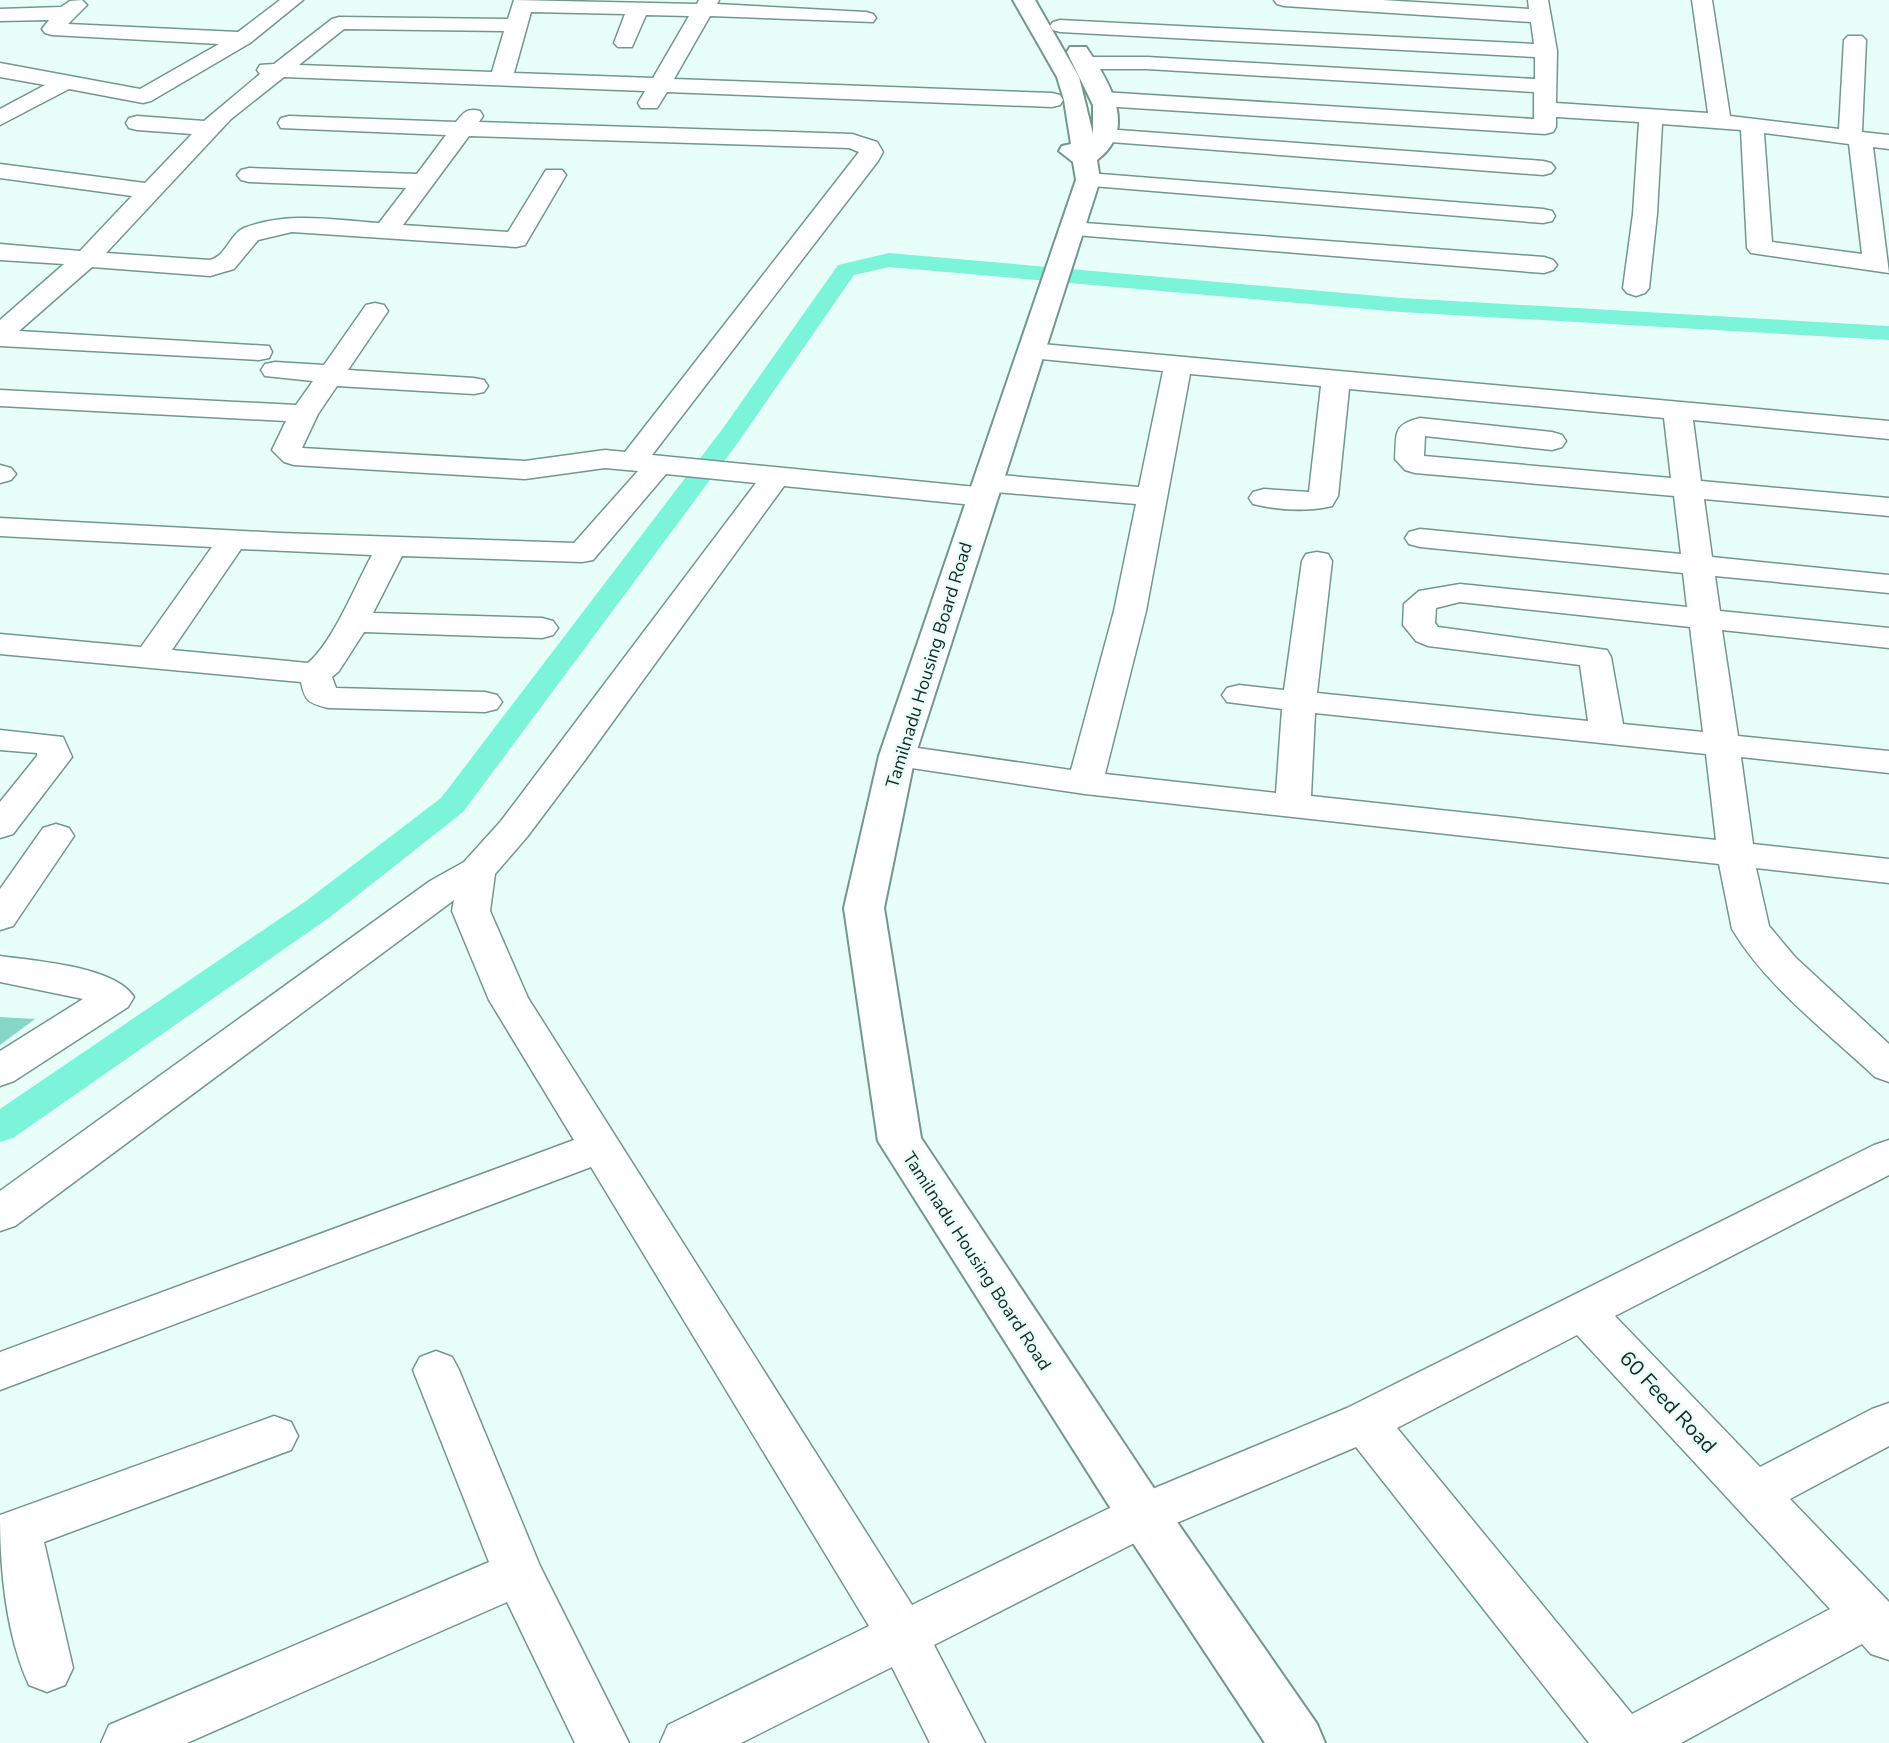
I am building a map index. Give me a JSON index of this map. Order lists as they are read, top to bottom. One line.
{"streets":{"street":["Tamilnadu Housing Board Road","60 Feed Road"]}}
